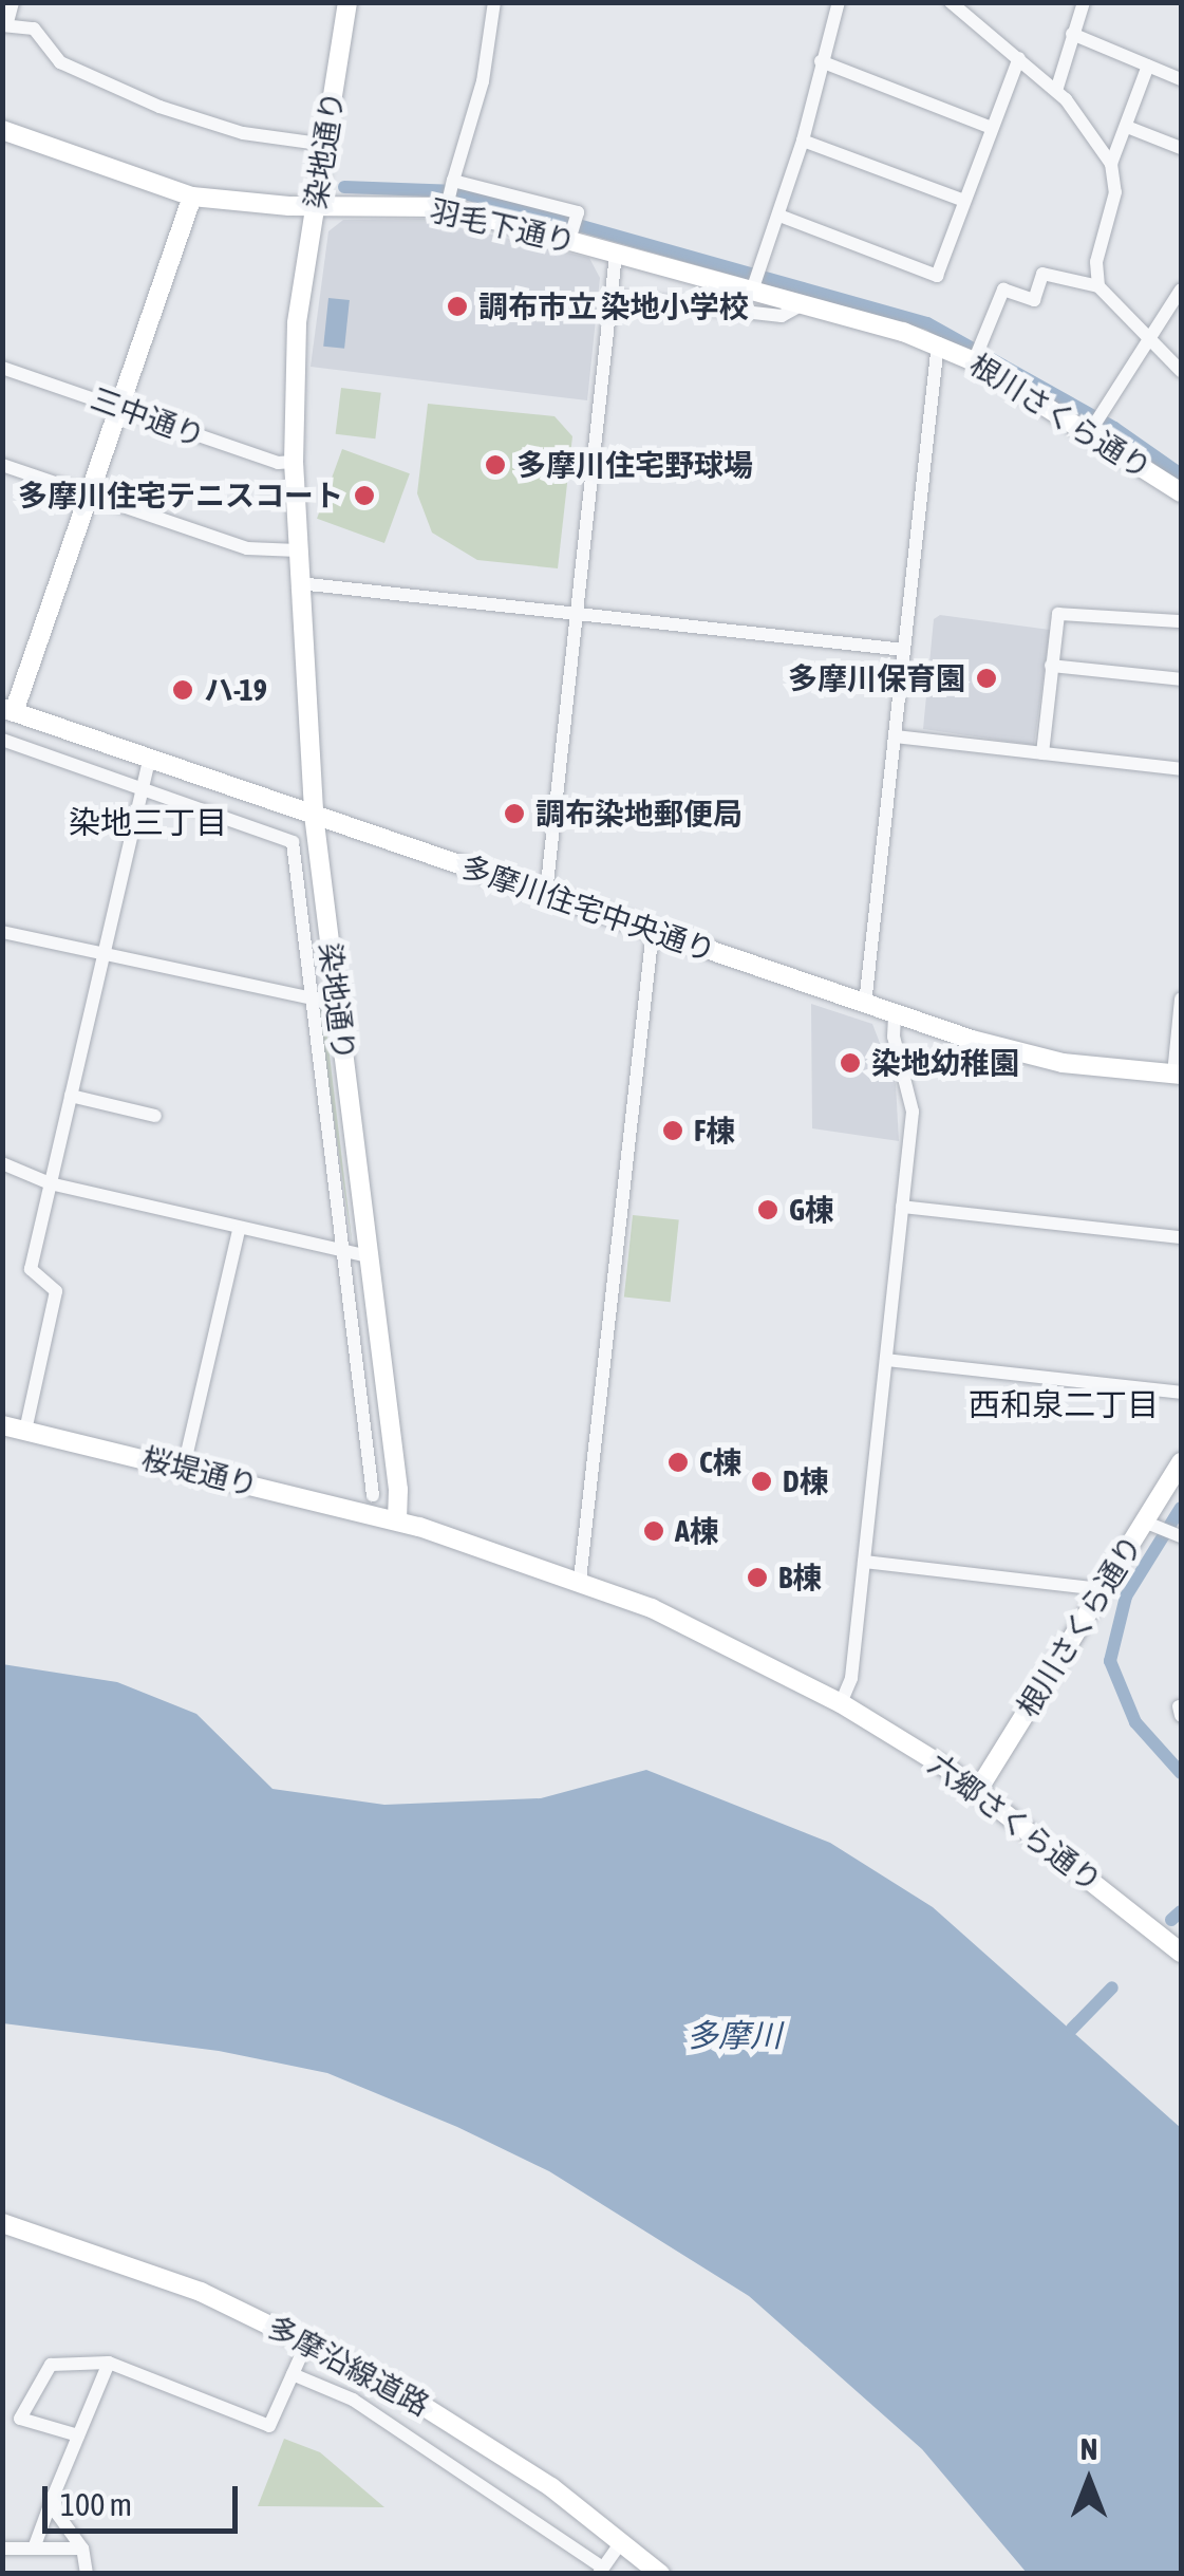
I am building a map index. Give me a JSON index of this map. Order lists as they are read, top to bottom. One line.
{"streets":{"street":["染地通り","羽毛下通り","根川さくら通り","三中通り","多摩川住宅中央通り","桜堤通り","六郷さくら通り","多摩沿線道路"]},"crossings":[["染地通り","羽毛下通り"],["染地通り","三中通り"],["染地通り","多摩川住宅中央通り"],["染地通り","桜堤通り"],["羽毛下通り","根川さくら通り"],["根川さくら通り","六郷さくら通り"]],"districts":["染地三丁目","西和泉二丁目"],"water":["多摩川"],"places":["調布市立 染地小学校","多摩川住宅野球場","多摩川住宅テニスコート","多摩川保育園","ハ-19","調布染地郵便局","染地幼稚園","F棟","G棟","C棟","D棟","A棟","B棟"],"scale_bar":"100 m","north":"top"}
